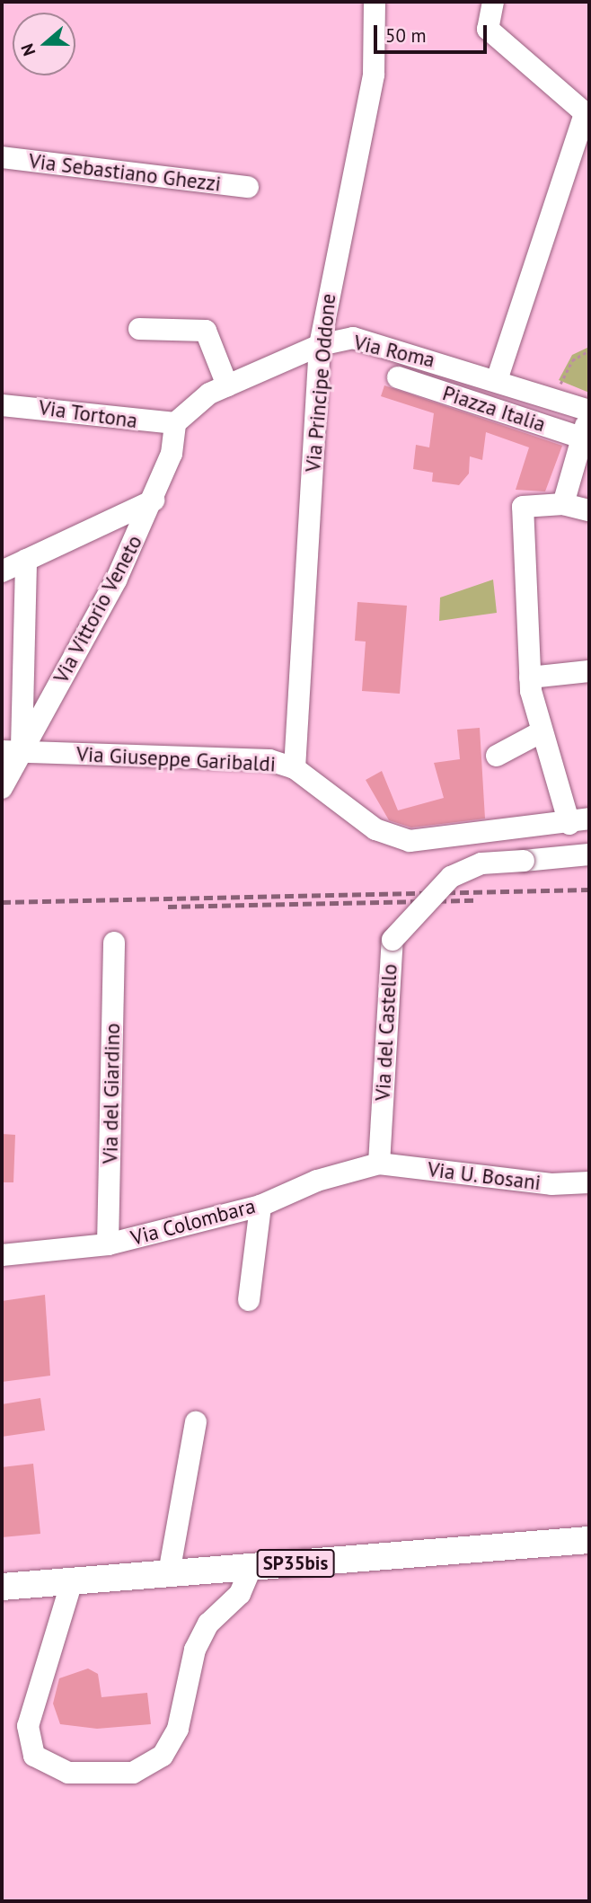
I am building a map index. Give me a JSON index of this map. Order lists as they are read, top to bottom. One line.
{"streets":{"main road":["SP35bis"],"street":["Via Sebastiano Ghezzi","Via Roma","Via Principe Oddone","Piazza Italia","Via Tortona","Via Vittorio Veneto","Via Giuseppe Garibaldi","Via del Castello","Via del Giardino","Via U. Bosani","Via Colombara"]},"crossings":[["Via Roma","Via Principe Oddone"],["Via Roma","Via Tortona"],["Via Roma","Via Vittorio Veneto"],["Via Principe Oddone","Via Giuseppe Garibaldi"],["Via Tortona","Via Vittorio Veneto"],["Via Vittorio Veneto","Via Giuseppe Garibaldi"],["Via del Castello","Via U. Bosani"],["Via del Castello","Via Colombara"],["Via del Giardino","Via Colombara"],["Via U. Bosani","Via Colombara"]],"scale_bar":"50 m","north":"left"}
